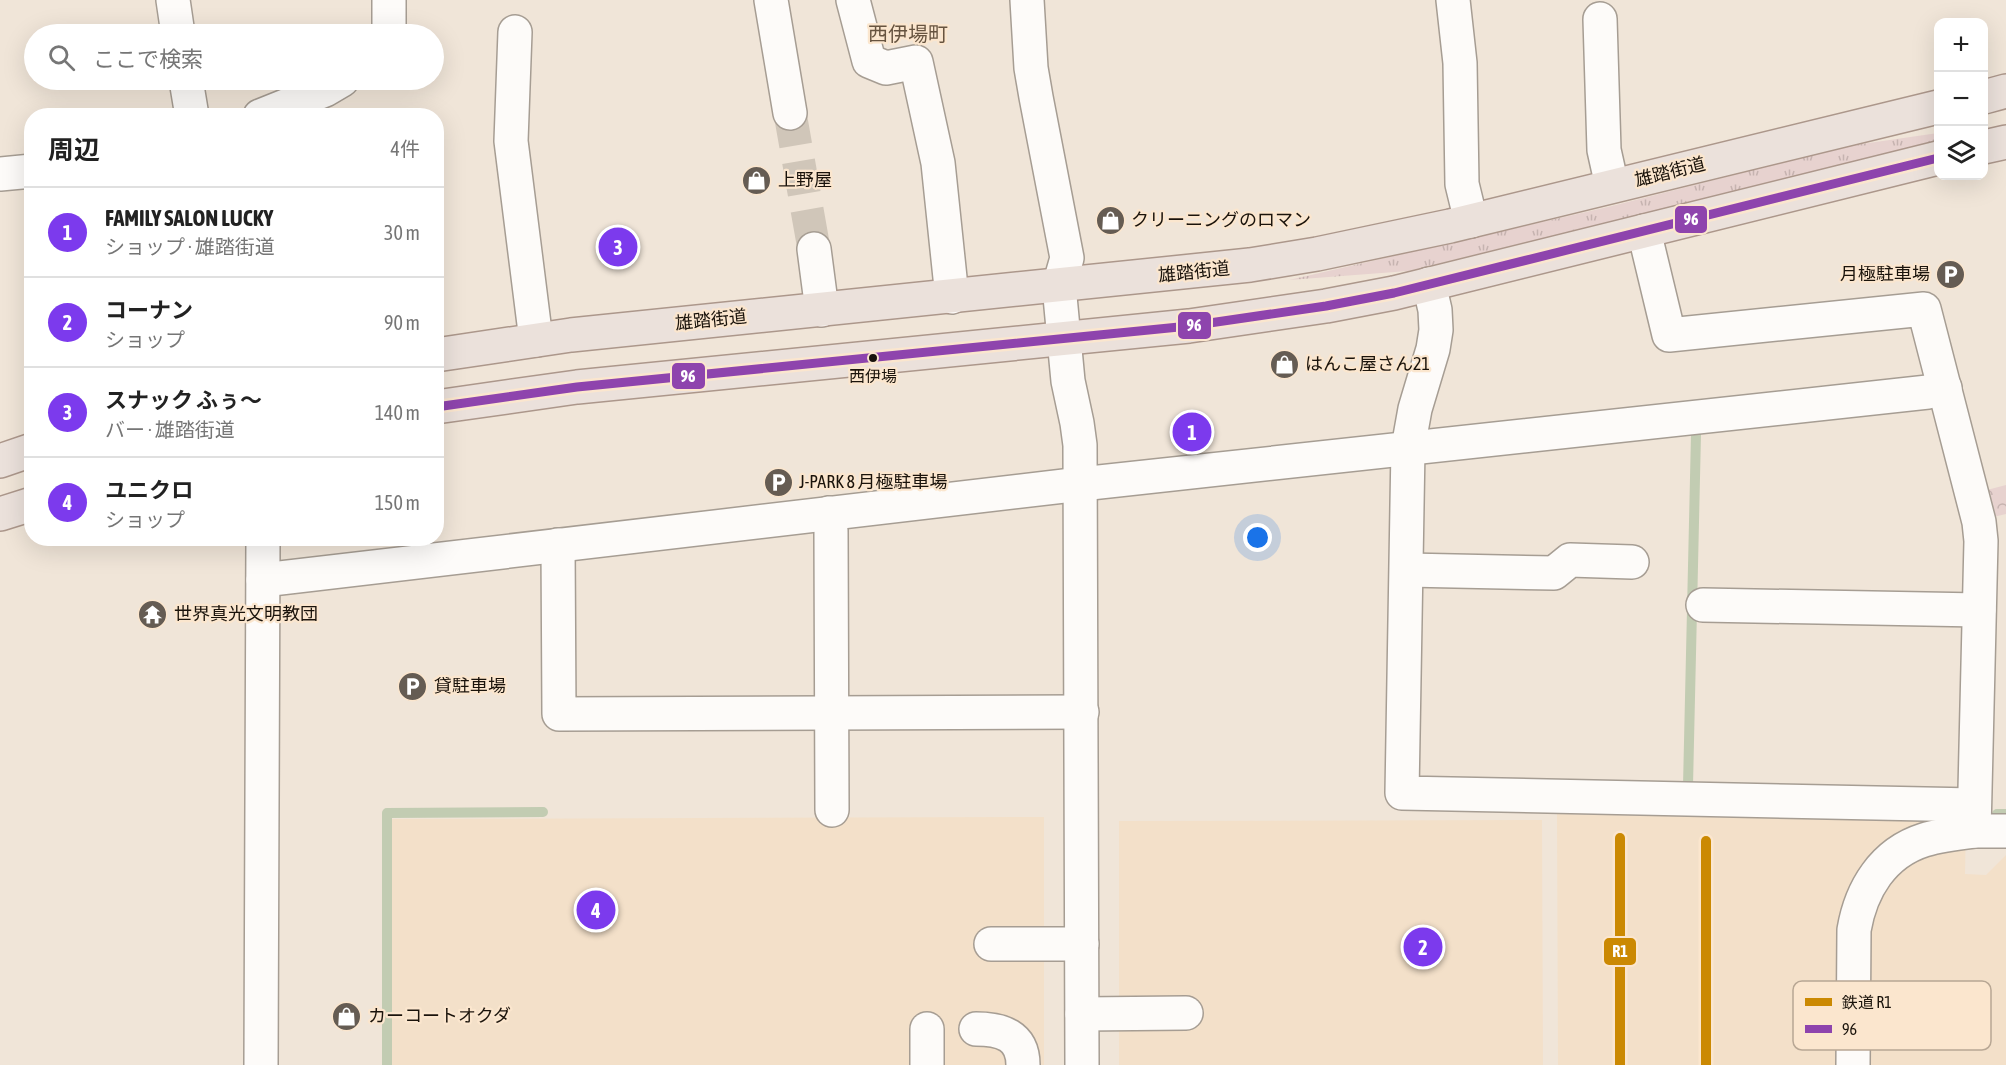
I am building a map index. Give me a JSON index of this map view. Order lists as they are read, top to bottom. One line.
{"streets":{"main road":["雄踏街道"]},"districts":["西伊場町"],"places":{"shop":["上野屋","クリーニングのロマン","はんこ屋さん21","カーコートオクダ"],"parking":["月極駐車場","J-PARK 8 月極駐車場","貸駐車場"],"other":["西伊場"],"temple":["世界真光文明教団"]},"lines":["transit line 96","rail line R1"],"legend":["鉄道 R1","96"],"page":{"map_buttons":["+","−"],"search":"ここで検索","heading":["周辺","4件"],"list":[{"mark":"1","name":"FAMILY SALON LUCKY","note":"ショップ · 雄踏街道","value":"30 m"},{"mark":"2","name":"コーナン","note":"ショップ","value":"90 m"},{"mark":"3","name":"スナック ふぅ～","note":"バー · 雄踏街道","value":"140 m"},{"mark":"4","name":"ユニクロ","note":"ショップ","value":"150 m"}],"pins":["3","1","4","2"]}}
